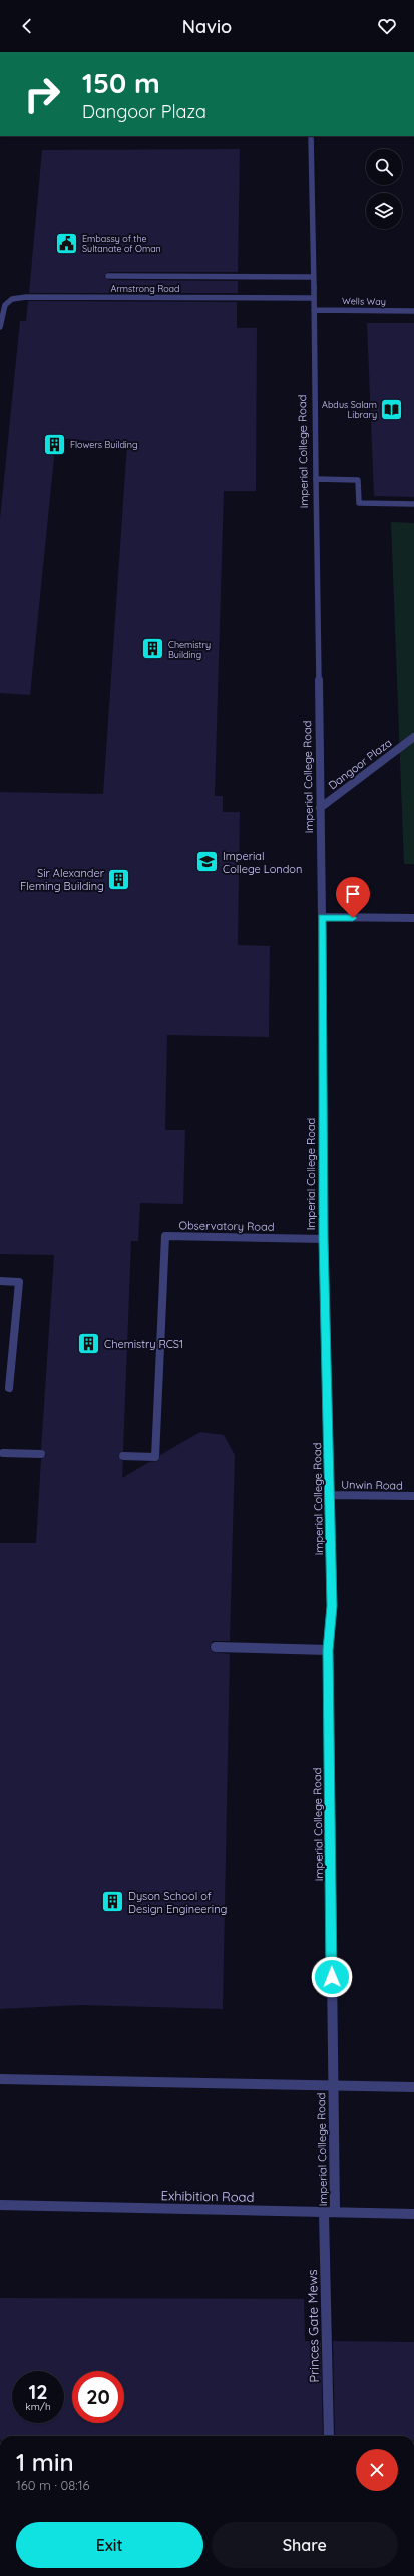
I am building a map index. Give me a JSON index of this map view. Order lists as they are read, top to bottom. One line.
{"streets":{"street":["Armstrong Road","Wells Way","Imperial College Road","Dangoor Plaza","Observatory Road","Unwin Road","Exhibition Road","Princes Gate Mews"]},"crossings":[["Armstrong Road","Imperial College Road"],["Wells Way","Imperial College Road"],["Imperial College Road","Dangoor Plaza"],["Imperial College Road","Observatory Road"],["Imperial College Road","Unwin Road"],["Imperial College Road","Exhibition Road"],["Imperial College Road","Princes Gate Mews"],["Exhibition Road","Princes Gate Mews"]],"places":{"public building":["Embassy of the Sultanate of Oman"],"library":["Abdus Salam Library"],"building":["Flowers Building","Chemistry Building","Sir Alexander Fleming Building","Chemistry RCS1","Dyson School of Design Engineering"],"school or university":["Imperial College London"]},"page":{"header":"Navio","turn":["150 m","Dangoor Plaza"],"speed":"12 km/h","limit":"20","heading":["1 min","160 m · 08:16"],"buttons":["Exit","Share"]}}
